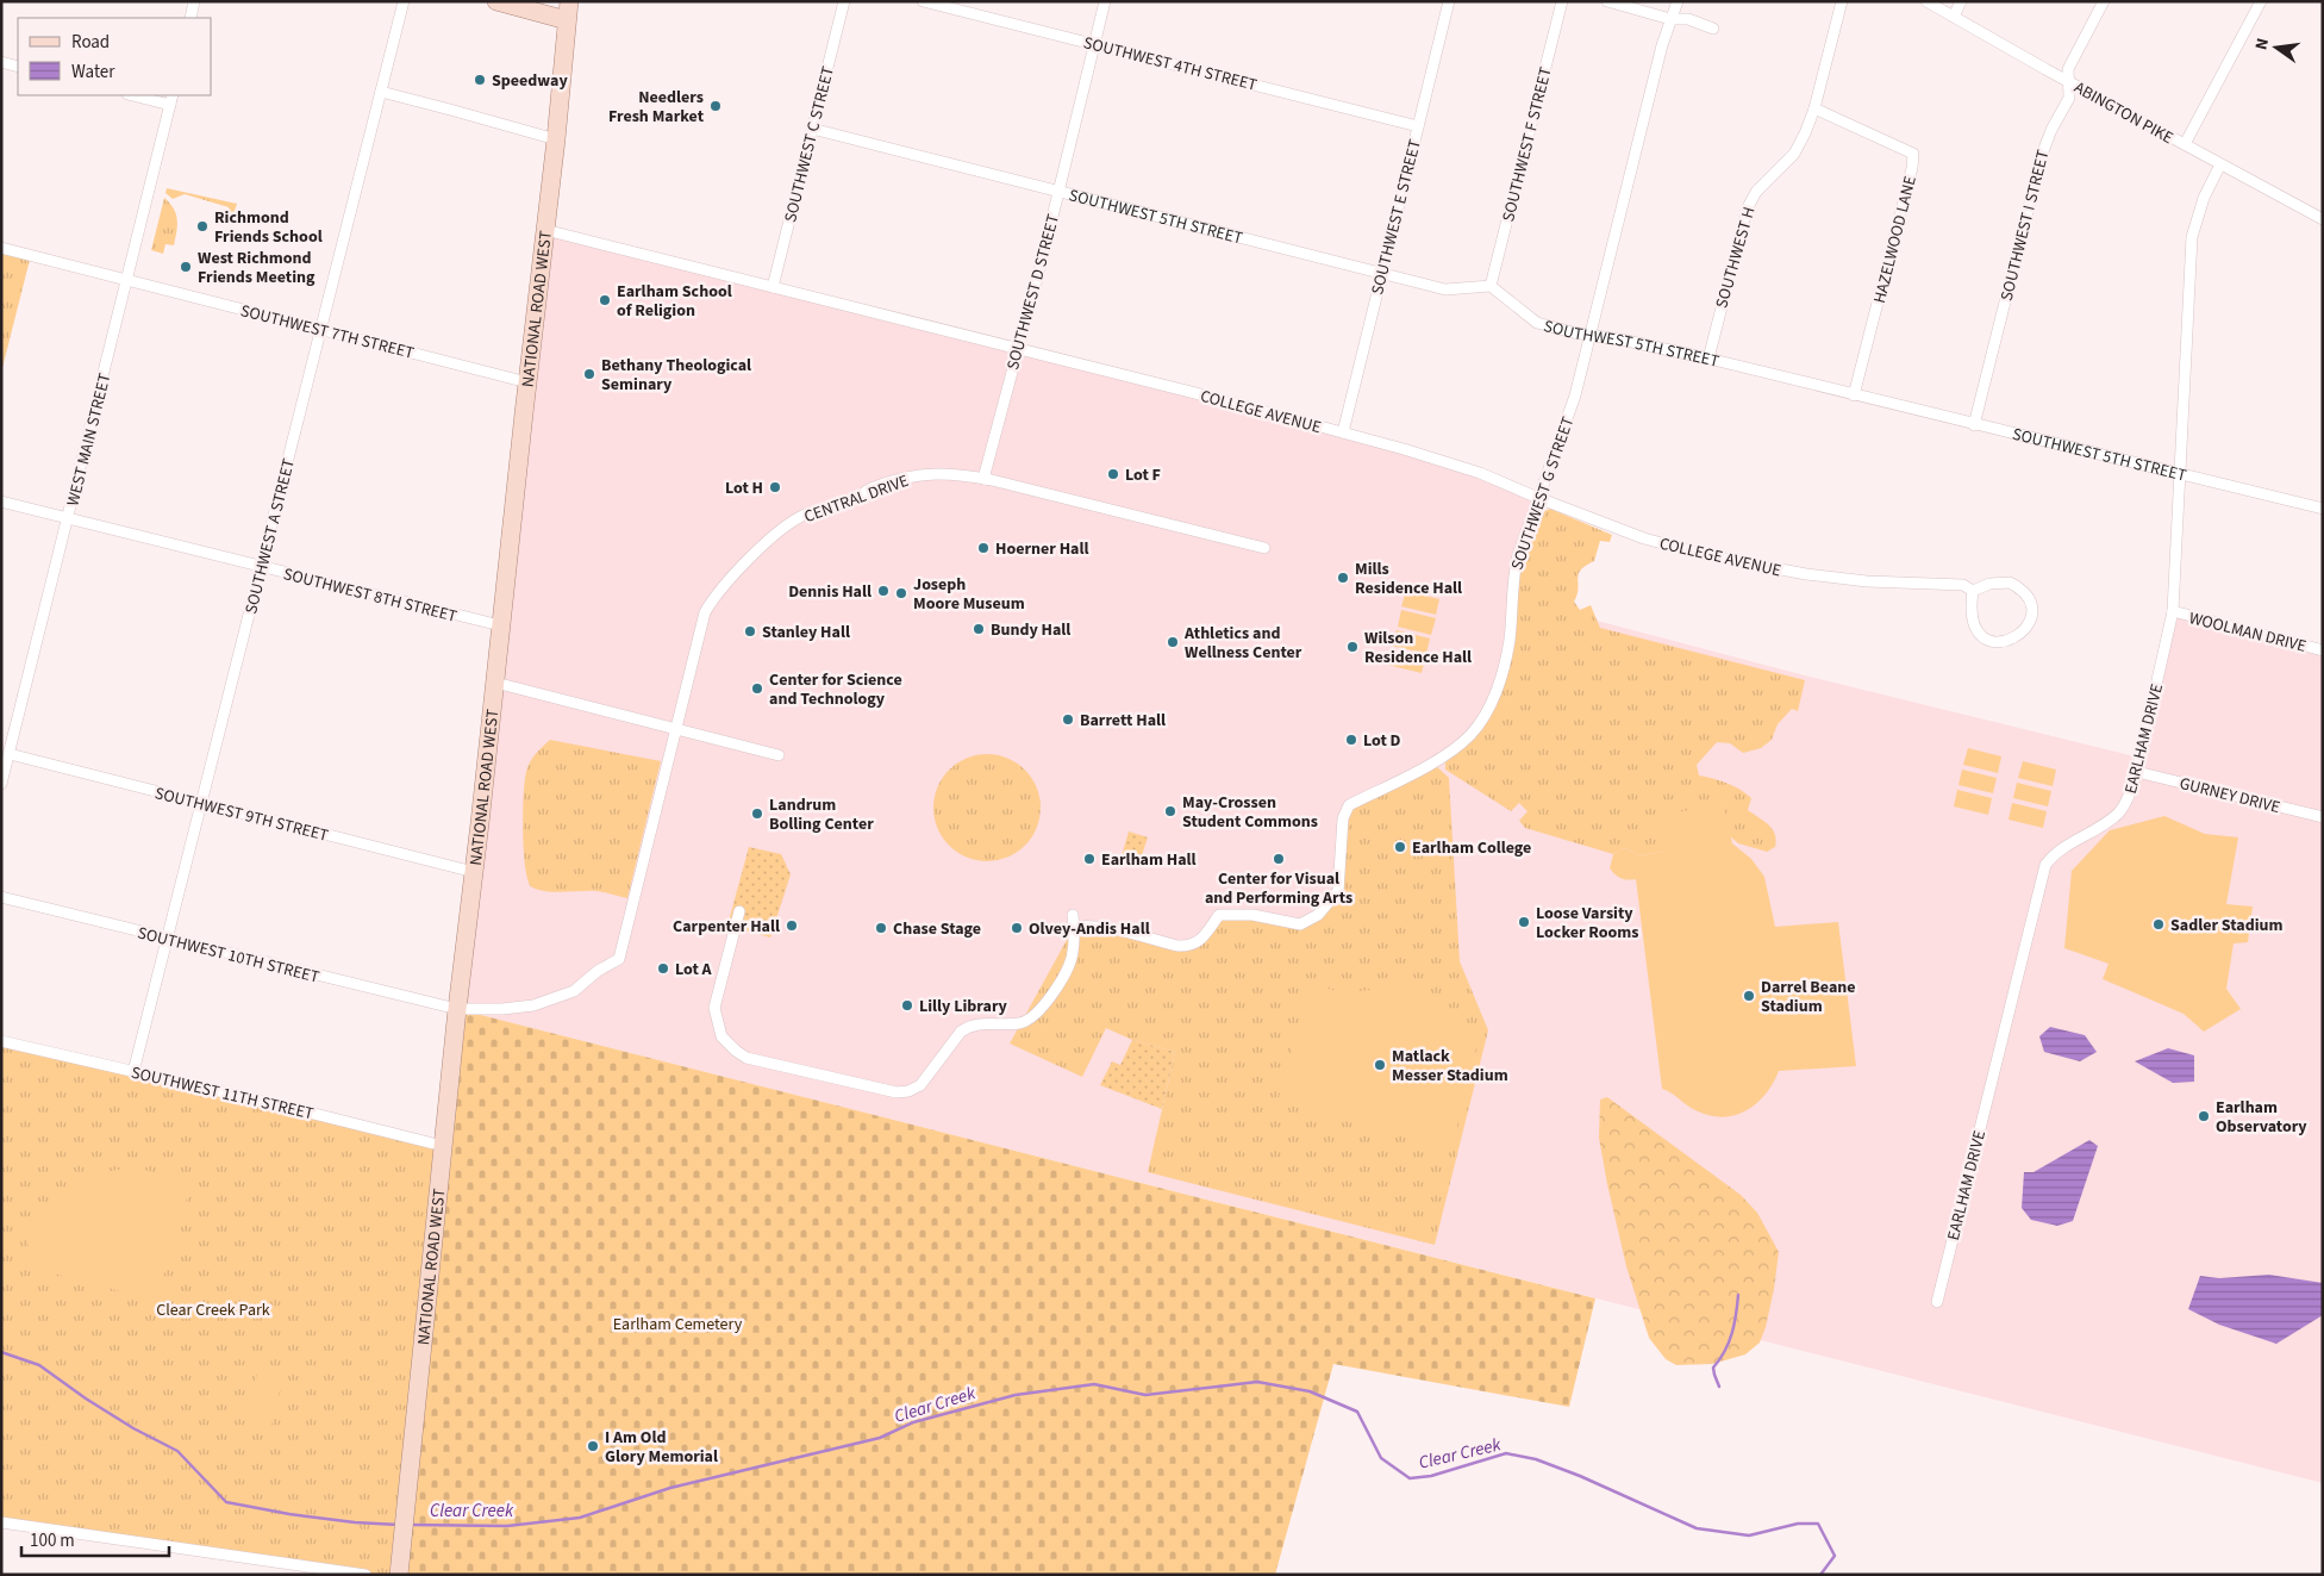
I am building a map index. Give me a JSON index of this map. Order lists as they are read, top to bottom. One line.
{"streets":{"main road":["NATIONAL ROAD WEST"],"street":["SOUTHWEST 4TH STREET","ABINGTON PIKE","SOUTHWEST C STREET","SOUTHWEST F STREET","SOUTHWEST 5TH STREET","SOUTHWEST E STREET","SOUTHWEST I STREET","HAZELWOOD LANE","SOUTHWEST H","SOUTHWEST D STREET","SOUTHWEST 7TH STREET","COLLEGE AVENUE","WEST MAIN STREET","SOUTHWEST G STREET","CENTRAL DRIVE","SOUTHWEST A STREET","SOUTHWEST 8TH STREET","WOOLMAN DRIVE","EARLHAM DRIVE","GURNEY DRIVE","SOUTHWEST 9TH STREET","SOUTHWEST 10TH STREET","SOUTHWEST 11TH STREET"]},"crossings":[["SOUTHWEST 4TH STREET","SOUTHWEST E STREET"],["SOUTHWEST 4TH STREET","SOUTHWEST D STREET"],["ABINGTON PIKE","SOUTHWEST I STREET"],["ABINGTON PIKE","EARLHAM DRIVE"],["SOUTHWEST C STREET","SOUTHWEST 5TH STREET"],["SOUTHWEST C STREET","COLLEGE AVENUE"],["SOUTHWEST F STREET","SOUTHWEST 5TH STREET"],["SOUTHWEST 5TH STREET","SOUTHWEST E STREET"],["SOUTHWEST 5TH STREET","SOUTHWEST I STREET"],["SOUTHWEST 5TH STREET","HAZELWOOD LANE"],["SOUTHWEST 5TH STREET","SOUTHWEST H"],["SOUTHWEST 5TH STREET","SOUTHWEST D STREET"],["SOUTHWEST 5TH STREET","SOUTHWEST G STREET"],["SOUTHWEST 5TH STREET","EARLHAM DRIVE"],["SOUTHWEST E STREET","COLLEGE AVENUE"],["HAZELWOOD LANE","SOUTHWEST H"],["SOUTHWEST D STREET","COLLEGE AVENUE"],["SOUTHWEST D STREET","CENTRAL DRIVE"],["NATIONAL ROAD WEST","SOUTHWEST 7TH STREET"],["NATIONAL ROAD WEST","COLLEGE AVENUE"],["NATIONAL ROAD WEST","CENTRAL DRIVE"],["NATIONAL ROAD WEST","SOUTHWEST 8TH STREET"],["NATIONAL ROAD WEST","SOUTHWEST 9TH STREET"],["NATIONAL ROAD WEST","SOUTHWEST 10TH STREET"],["NATIONAL ROAD WEST","SOUTHWEST 11TH STREET"],["SOUTHWEST 7TH STREET","WEST MAIN STREET"],["SOUTHWEST 7TH STREET","SOUTHWEST A STREET"],["COLLEGE AVENUE","SOUTHWEST G STREET"],["WEST MAIN STREET","SOUTHWEST 8TH STREET"],["WEST MAIN STREET","SOUTHWEST 9TH STREET"],["CENTRAL DRIVE","SOUTHWEST 10TH STREET"],["SOUTHWEST A STREET","SOUTHWEST 8TH STREET"],["SOUTHWEST A STREET","SOUTHWEST 9TH STREET"],["SOUTHWEST A STREET","SOUTHWEST 10TH STREET"],["SOUTHWEST A STREET","SOUTHWEST 11TH STREET"],["WOOLMAN DRIVE","EARLHAM DRIVE"],["EARLHAM DRIVE","GURNEY DRIVE"]],"water":["Clear Creek"],"parks":["Clear Creek Park","Earlham Cemetery"],"places":["Speedway","Needlers Fresh Market","Richmond Friends School","West Richmond Friends Meeting","Earlham School of Religion","Bethany Theological Seminary","Lot F","Lot H","Hoerner Hall","Mills Residence Hall","Dennis Hall","Joseph Moore Museum","Bundy Hall","Stanley Hall","Athletics and Wellness Center","Wilson Residence Hall","Center for Science and Technology","Barrett Hall","Lot D","May-Crossen Student Commons","Landrum Bolling Center","Earlham College","Earlham Hall","Center for Visual and Performing Arts","Loose Varsity Locker Rooms","Sadler Stadium","Carpenter Hall","Chase Stage","Olvey-Andis Hall","Lot A","Darrel Beane Stadium","Lilly Library","Matlack Messer Stadium","Earlham Observatory","I Am Old Glory Memorial"],"legend":["Road","Water"],"scale_bar":"100 m","north":"left"}
